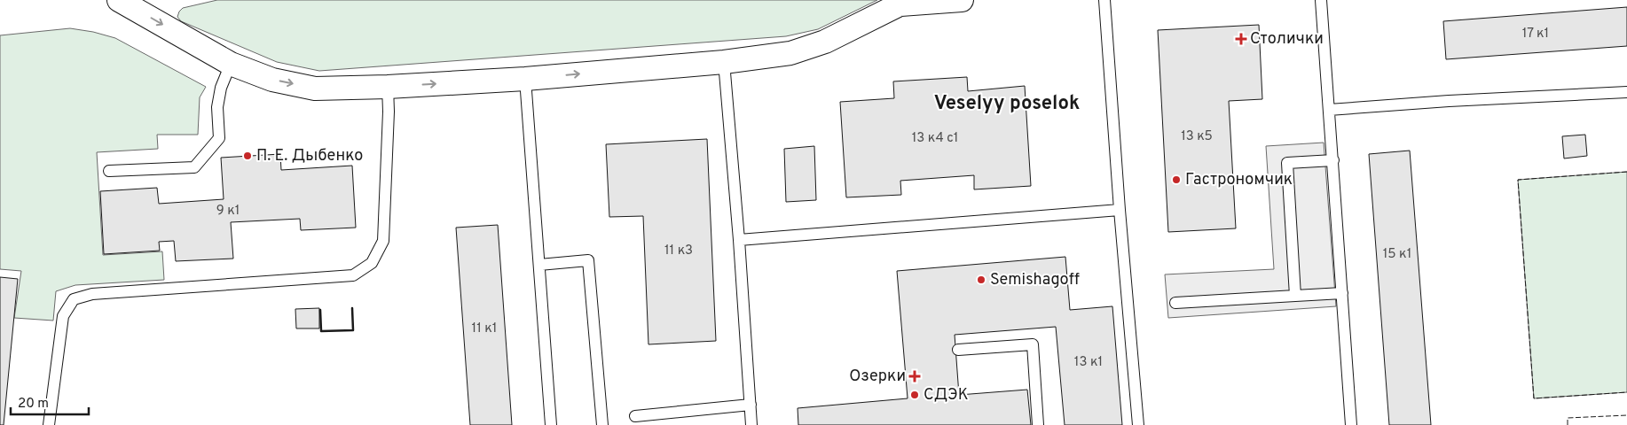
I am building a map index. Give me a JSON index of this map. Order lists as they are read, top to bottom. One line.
{"districts":["Veselyy poselok"],"places":{"health":["Столички","Озерки"],"other":["П. Е. Дыбенко","Гастрономчик","Semishagoff","СДЭК"]},"house_numbers":["17 к1","13 к5","13 к4 с1","9 к1","11 к3","15 к1","11 к1","13 к1"],"scale_bar":"20 m"}
